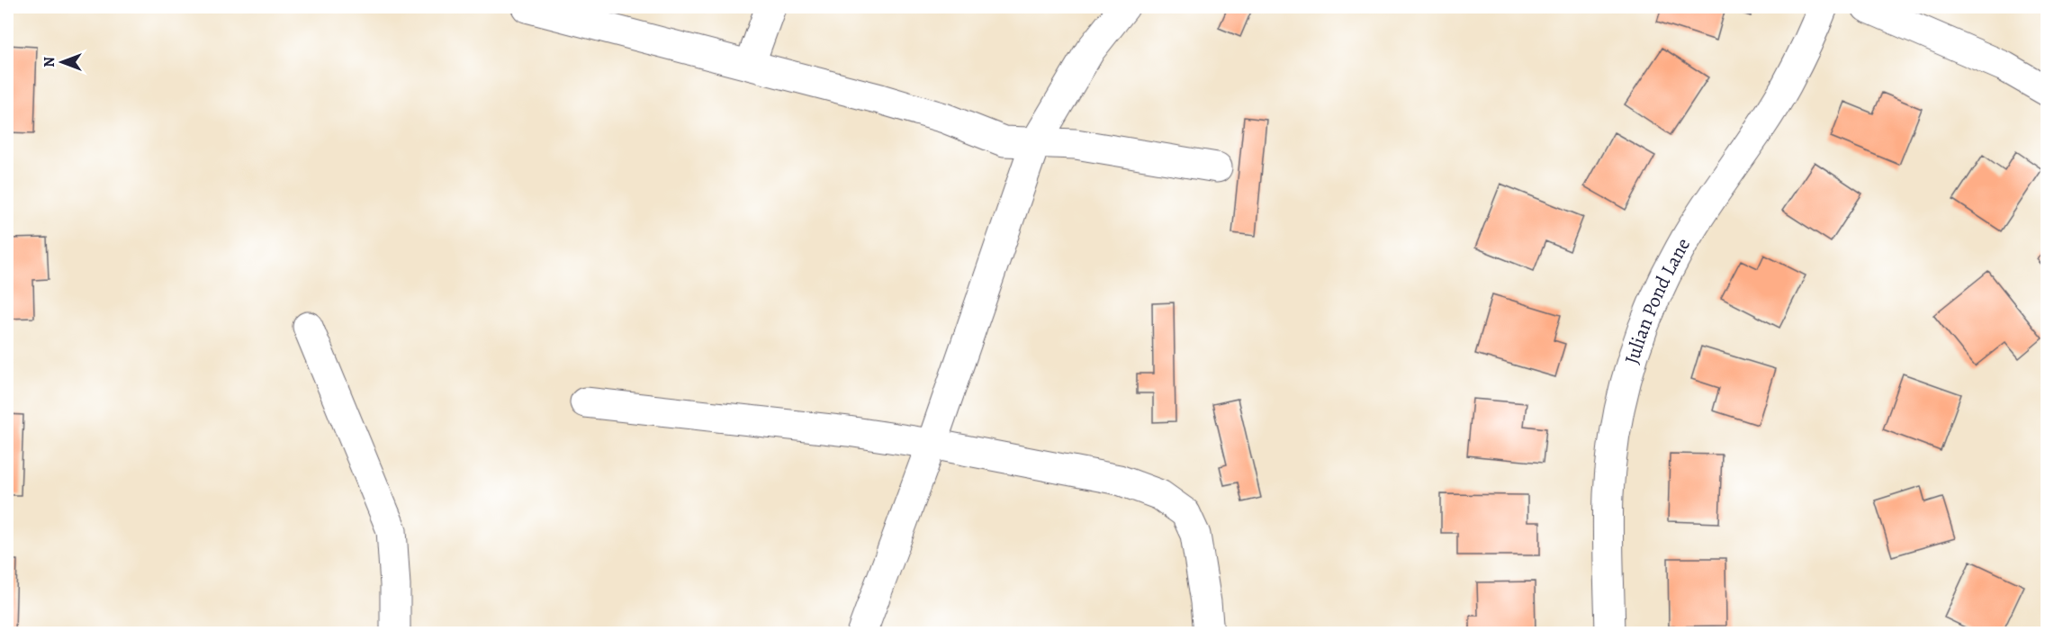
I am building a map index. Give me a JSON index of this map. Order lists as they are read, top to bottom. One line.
{"streets":{"street":["Julian Pond Lane"]},"north":"left"}
